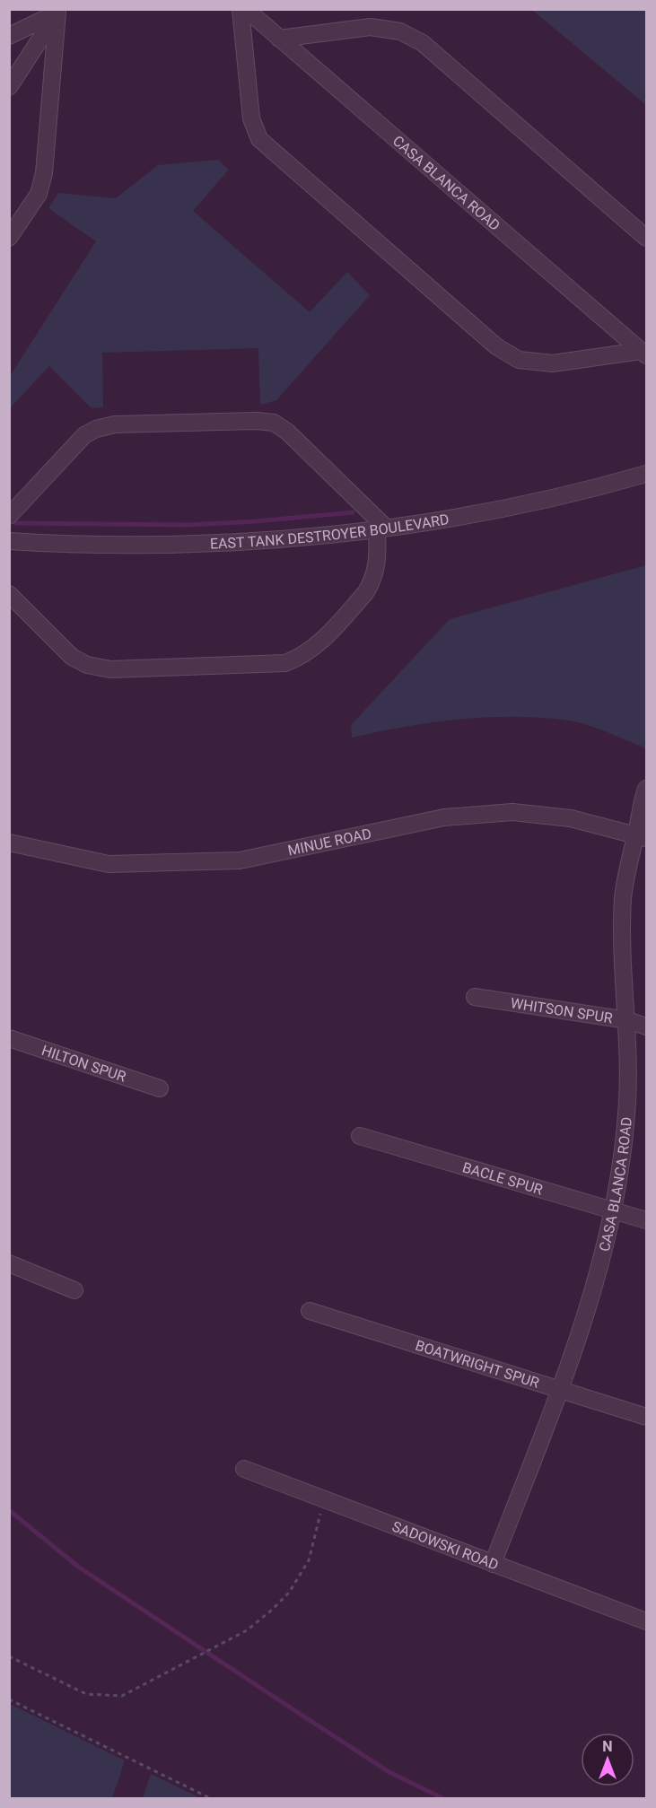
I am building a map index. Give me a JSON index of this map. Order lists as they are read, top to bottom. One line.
{"streets":{"street":["CASA BLANCA ROAD","EAST TANK DESTROYER BOULEVARD","MINUE ROAD","WHITSON SPUR","HILTON SPUR","BACLE SPUR","BOATWRIGHT SPUR","SADOWSKI ROAD"]},"crossings":[["CASA BLANCA ROAD","MINUE ROAD"],["CASA BLANCA ROAD","WHITSON SPUR"],["CASA BLANCA ROAD","BACLE SPUR"],["CASA BLANCA ROAD","BOATWRIGHT SPUR"],["CASA BLANCA ROAD","SADOWSKI ROAD"]],"north":"top"}
